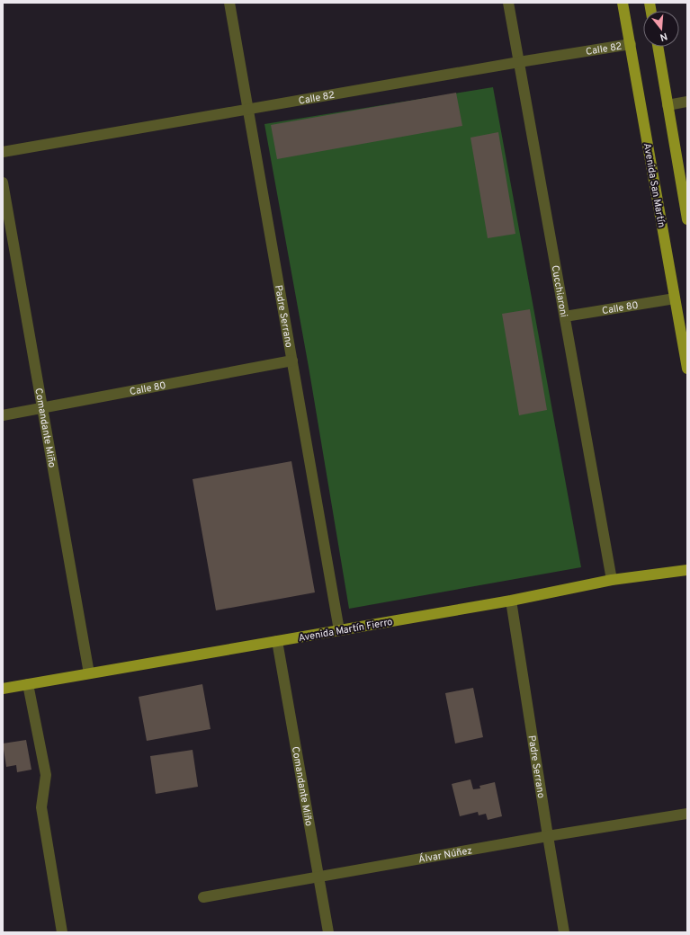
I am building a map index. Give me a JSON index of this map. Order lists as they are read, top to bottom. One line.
{"streets":{"main road":["Avenida San Martín","Avenida Martín Fierro"],"street":["Calle 82","Cucchiaroni","Calle 80","Padre Serrano","Comandante Miño","Álvar Núñez"]},"crossings":[["Calle 82","Avenida San Martín"],["Calle 82","Cucchiaroni"],["Calle 82","Padre Serrano"],["Avenida San Martín","Calle 80"],["Cucchiaroni","Calle 80"],["Cucchiaroni","Avenida Martín Fierro"],["Calle 80","Padre Serrano"],["Calle 80","Comandante Miño"],["Padre Serrano","Avenida Martín Fierro"],["Padre Serrano","Álvar Núñez"],["Comandante Miño","Avenida Martín Fierro"],["Comandante Miño","Álvar Núñez"]],"north":"bottom"}
